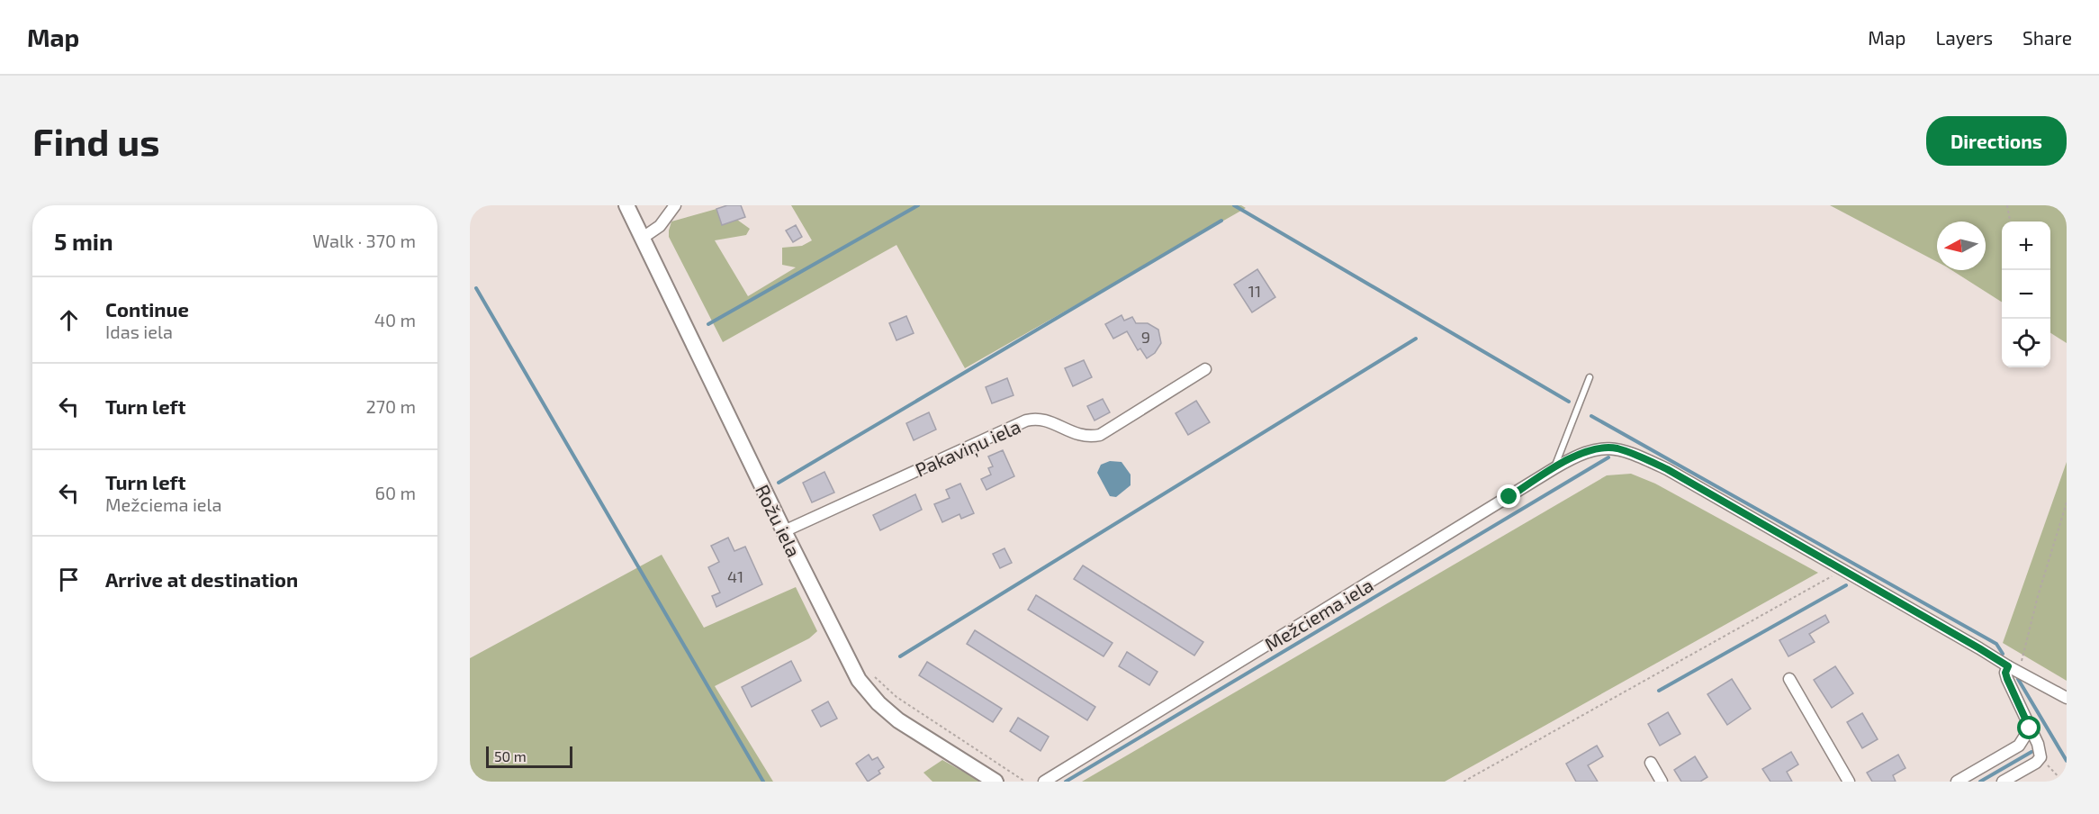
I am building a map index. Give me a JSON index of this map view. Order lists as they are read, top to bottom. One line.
{"streets":{"street":["Pakaviņu iela","Rožu iela","Mežciema iela"]},"crossings":[["Pakaviņu iela","Rožu iela"]],"house_numbers":["11","9","41"],"scale_bar":"50 m","north":"left","page":{"header":"Map","nav":["Map","Layers","Share"],"buttons":"Directions","title":"Find us","heading":["5 min","Walk · 370 m"],"map_buttons":["+","−"],"list":[["Continue","Idas iela","40 m"],["Turn left","270 m"],["Turn left","Mežciema iela","60 m"],"Arrive at destination"],"scale":"50 m"}}
